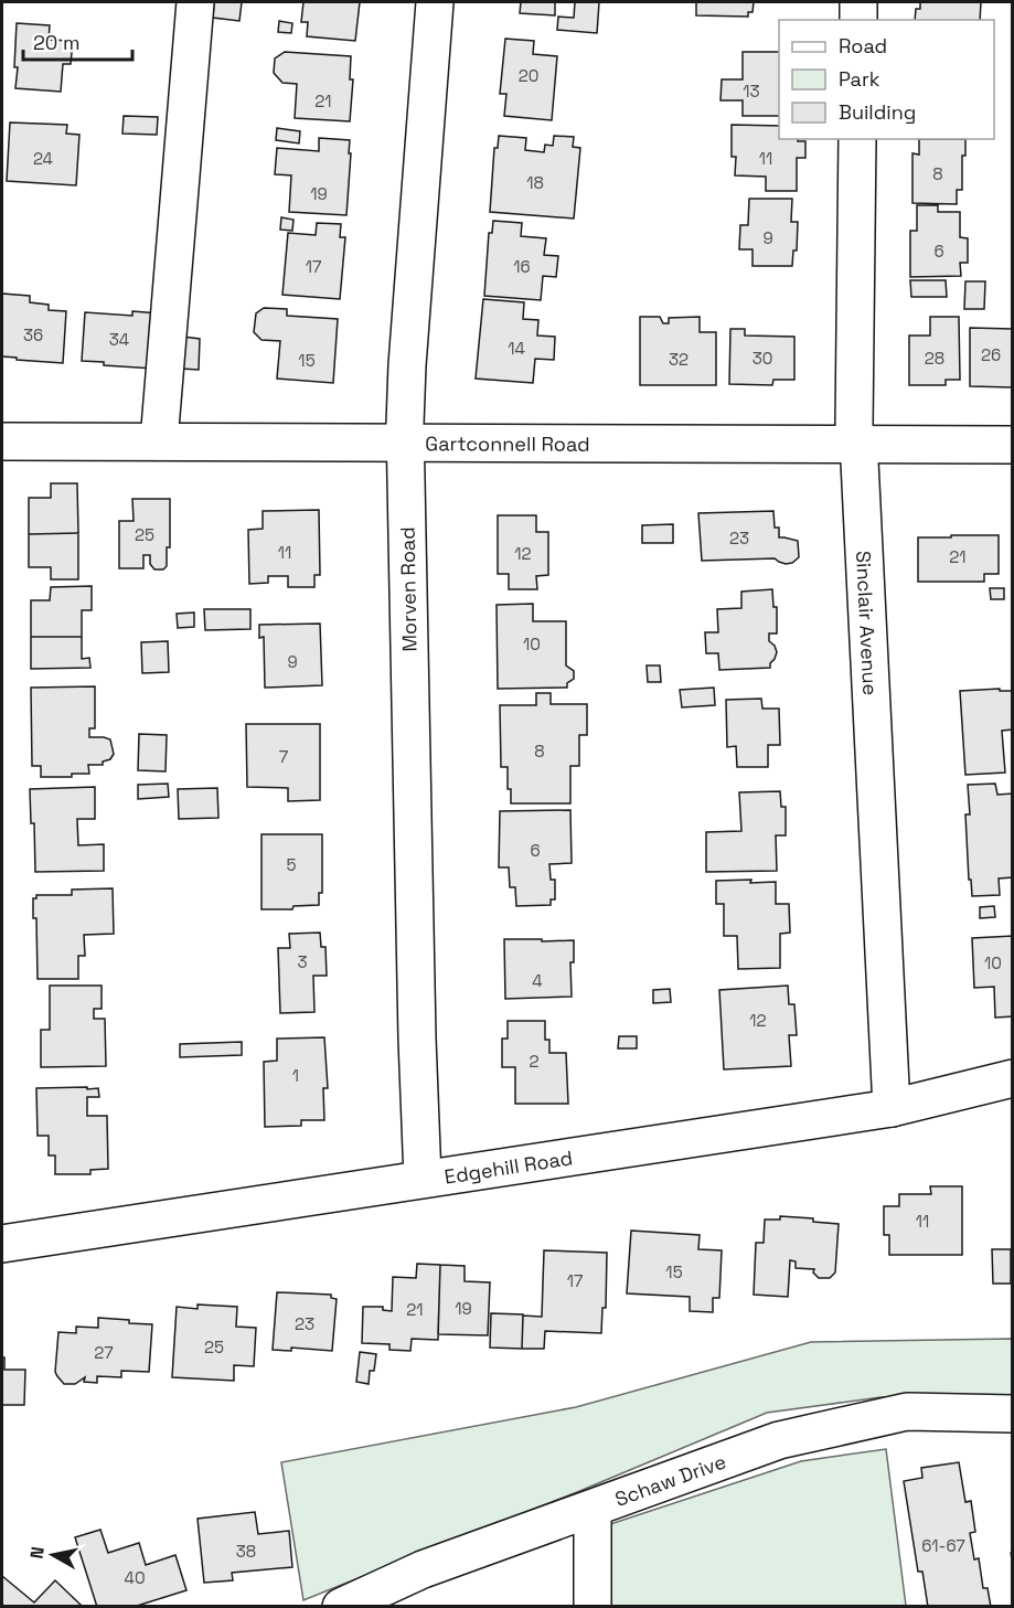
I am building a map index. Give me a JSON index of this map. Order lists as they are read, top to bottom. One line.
{"streets":{"street":["Gartconnell Road","Morven Road","Sinclair Avenue","Edgehill Road","Schaw Drive"]},"crossings":[["Gartconnell Road","Morven Road"],["Gartconnell Road","Sinclair Avenue"],["Morven Road","Edgehill Road"],["Sinclair Avenue","Edgehill Road"]],"house_numbers":["20","13","21","24","11","8","18","19","9","6","17","16","36","34","14","26","30","28","32","15","25","23","11","12","21","10","9","8","7","6","5","3","10","4","12","2","1","11","15","17","19","21","23","25","27","61-67","38","40"],"legend":["Road","Park","Building"],"scale_bar":"20 m","north":"left"}
